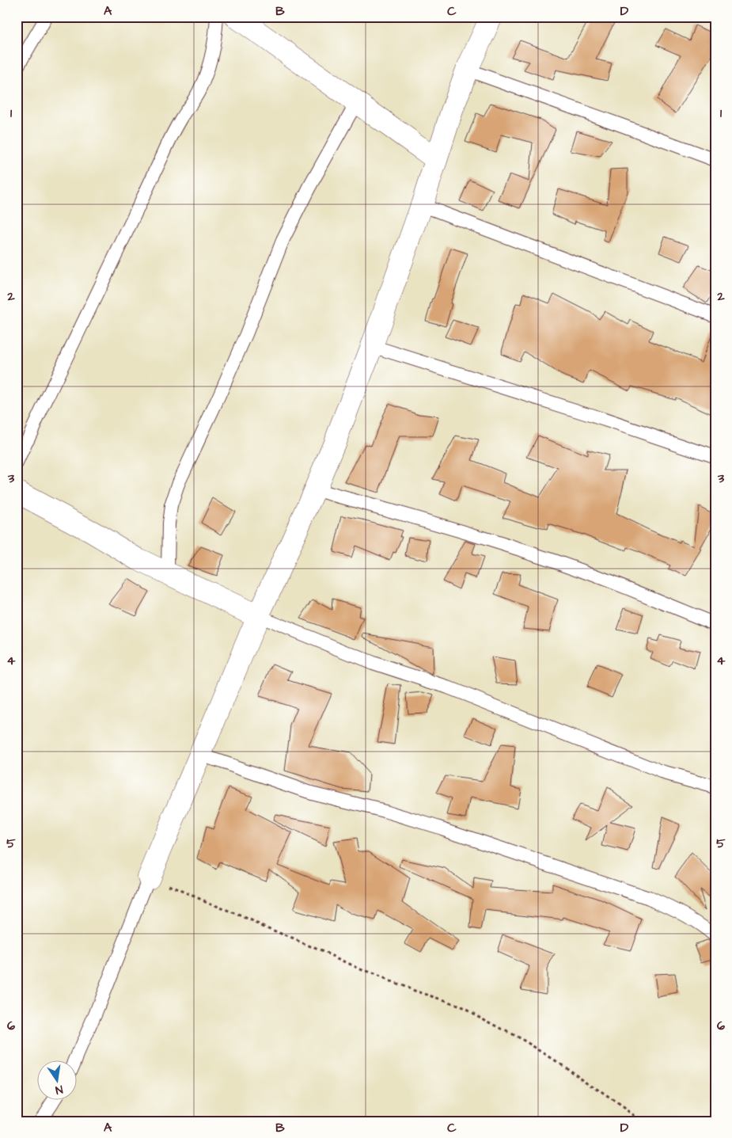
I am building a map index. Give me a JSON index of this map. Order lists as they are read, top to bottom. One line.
{"north":"bottom","grid":{"columns":["A","B","C","D"],"rows":["1","2","3","4","5","6"]}}
